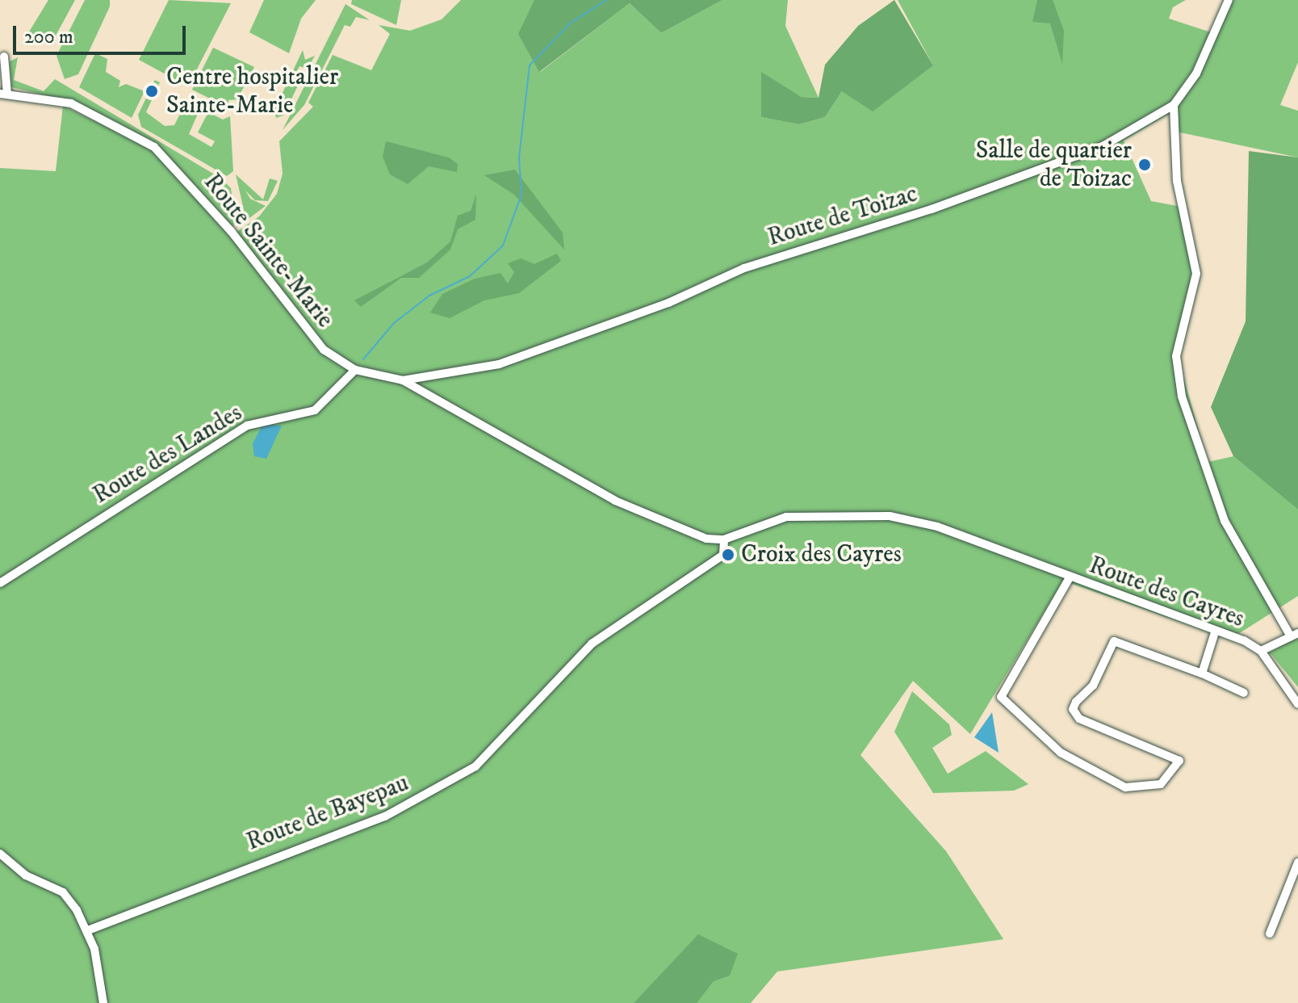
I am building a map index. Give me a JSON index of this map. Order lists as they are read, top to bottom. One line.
{"streets":{"street":["Route de Toizac","Route Sainte-Marie","Route des Landes","Route des Cayres","Route de Bayepau"]},"crossings":[["Route de Toizac","Route Sainte-Marie"],["Route Sainte-Marie","Route des Landes"],["Route Sainte-Marie","Route des Cayres"],["Route Sainte-Marie","Route de Bayepau"],["Route des Cayres","Route de Bayepau"]],"places":["Centre hospitalier Sainte-Marie","Salle de quartier de Toizac","Croix des Cayres"],"scale_bar":"200 m"}
